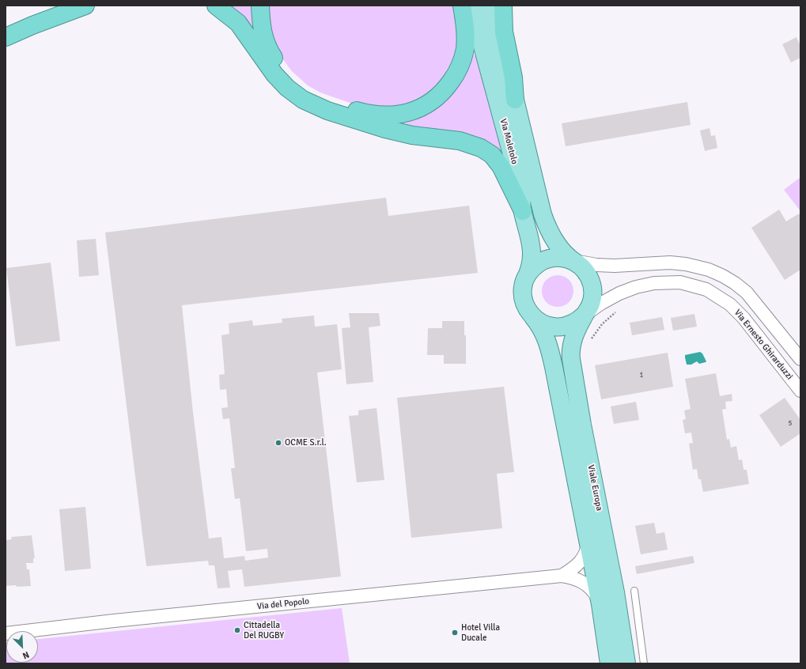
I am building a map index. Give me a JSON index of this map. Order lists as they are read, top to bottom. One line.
{"streets":{"main road":["Via Moletolo","Viale Europa"],"street":["Via Ernesto Ghirarduzzi","Via del Popolo"]},"crossings":[["Via Moletolo","Via Ernesto Ghirarduzzi"],["Via Moletolo","Viale Europa"],["Via Ernesto Ghirarduzzi","Viale Europa"],["Viale Europa","Via del Popolo"]],"places":["OCME S.r.l.","Cittadella Del RUGBY","Hotel Villa Ducale"],"house_numbers":["1","5"],"north":"bottom right"}
